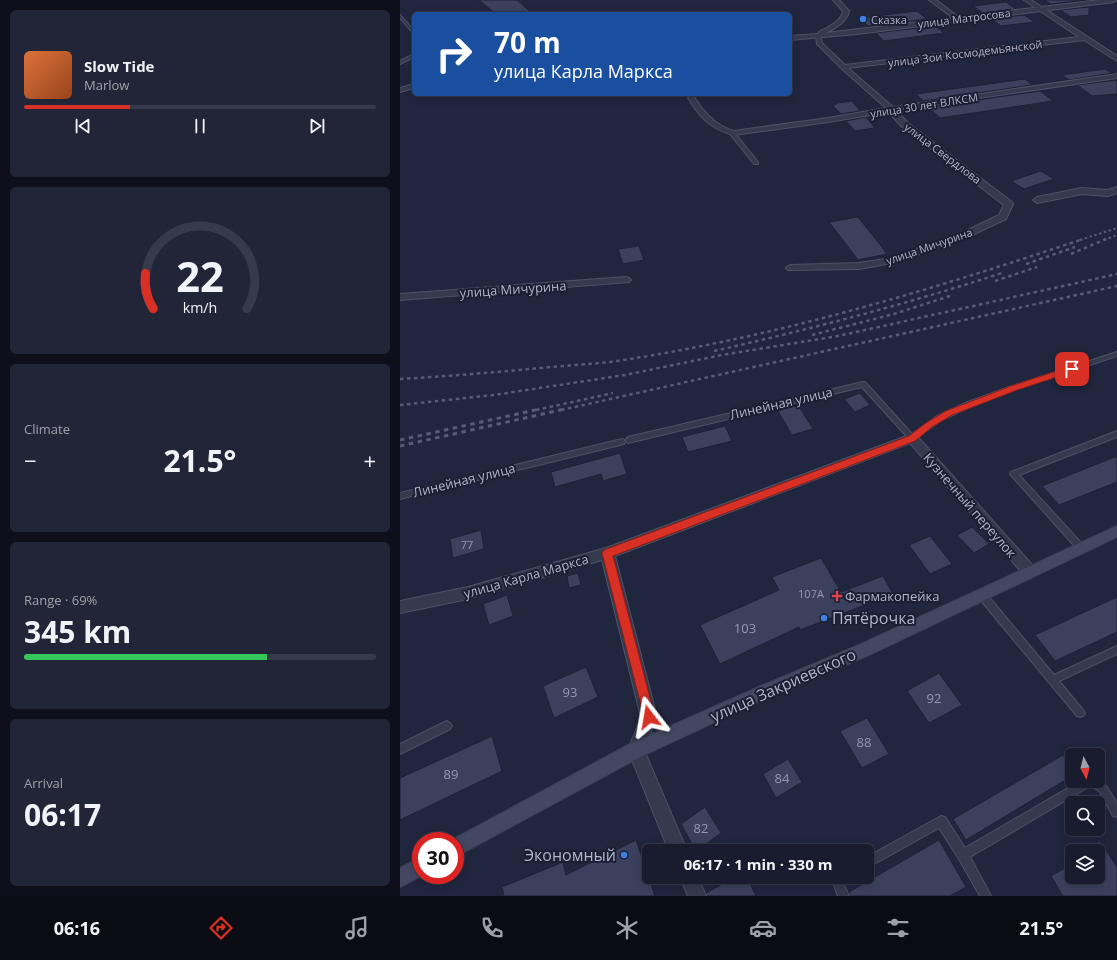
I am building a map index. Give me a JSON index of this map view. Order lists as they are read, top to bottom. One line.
{"streets":{"main road":["улица Закриевского"],"street":["улица Матросова","улица Зои Космодемьянской","улица 30 лет ВЛКСМ","улица Свердлова","улица Мичурина","Кузнечный переулок","улица Карла Маркса"],"lane":["Линейная улица"]},"crossings":[["улица Матросова","улица Свердлова"],["улица Зои Космодемьянской","улица Свердлова"],["улица 30 лет ВЛКСМ","улица Свердлова"],["улица Свердлова","улица Мичурина"],["Линейная улица","Кузнечный переулок"],["Линейная улица","улица Карла Маркса"],["Кузнечный переулок","улица Карла Маркса"],["Кузнечный переулок","улица Закриевского"]],"places":{"other":["Сказка","Пятёрочка","Экономный"],"health":["Фармакопейка"]},"house_numbers":["77","107А","103","93","92","88","89","84","82"],"north":"bottom","page":{"turn":["70 m","улица Карла Маркса"],"song":["Slow Tide","Marlow"],"tile":["Climate",["Range · 69%","345 km"],["Arrival","06:17"]],"heat":["−","21.5°","+"],"limit":"30","trip":"06:17 · 1 min · 330 m","tabs":["06:16","21.5°"],"gauge":["22","km/h"]}}
